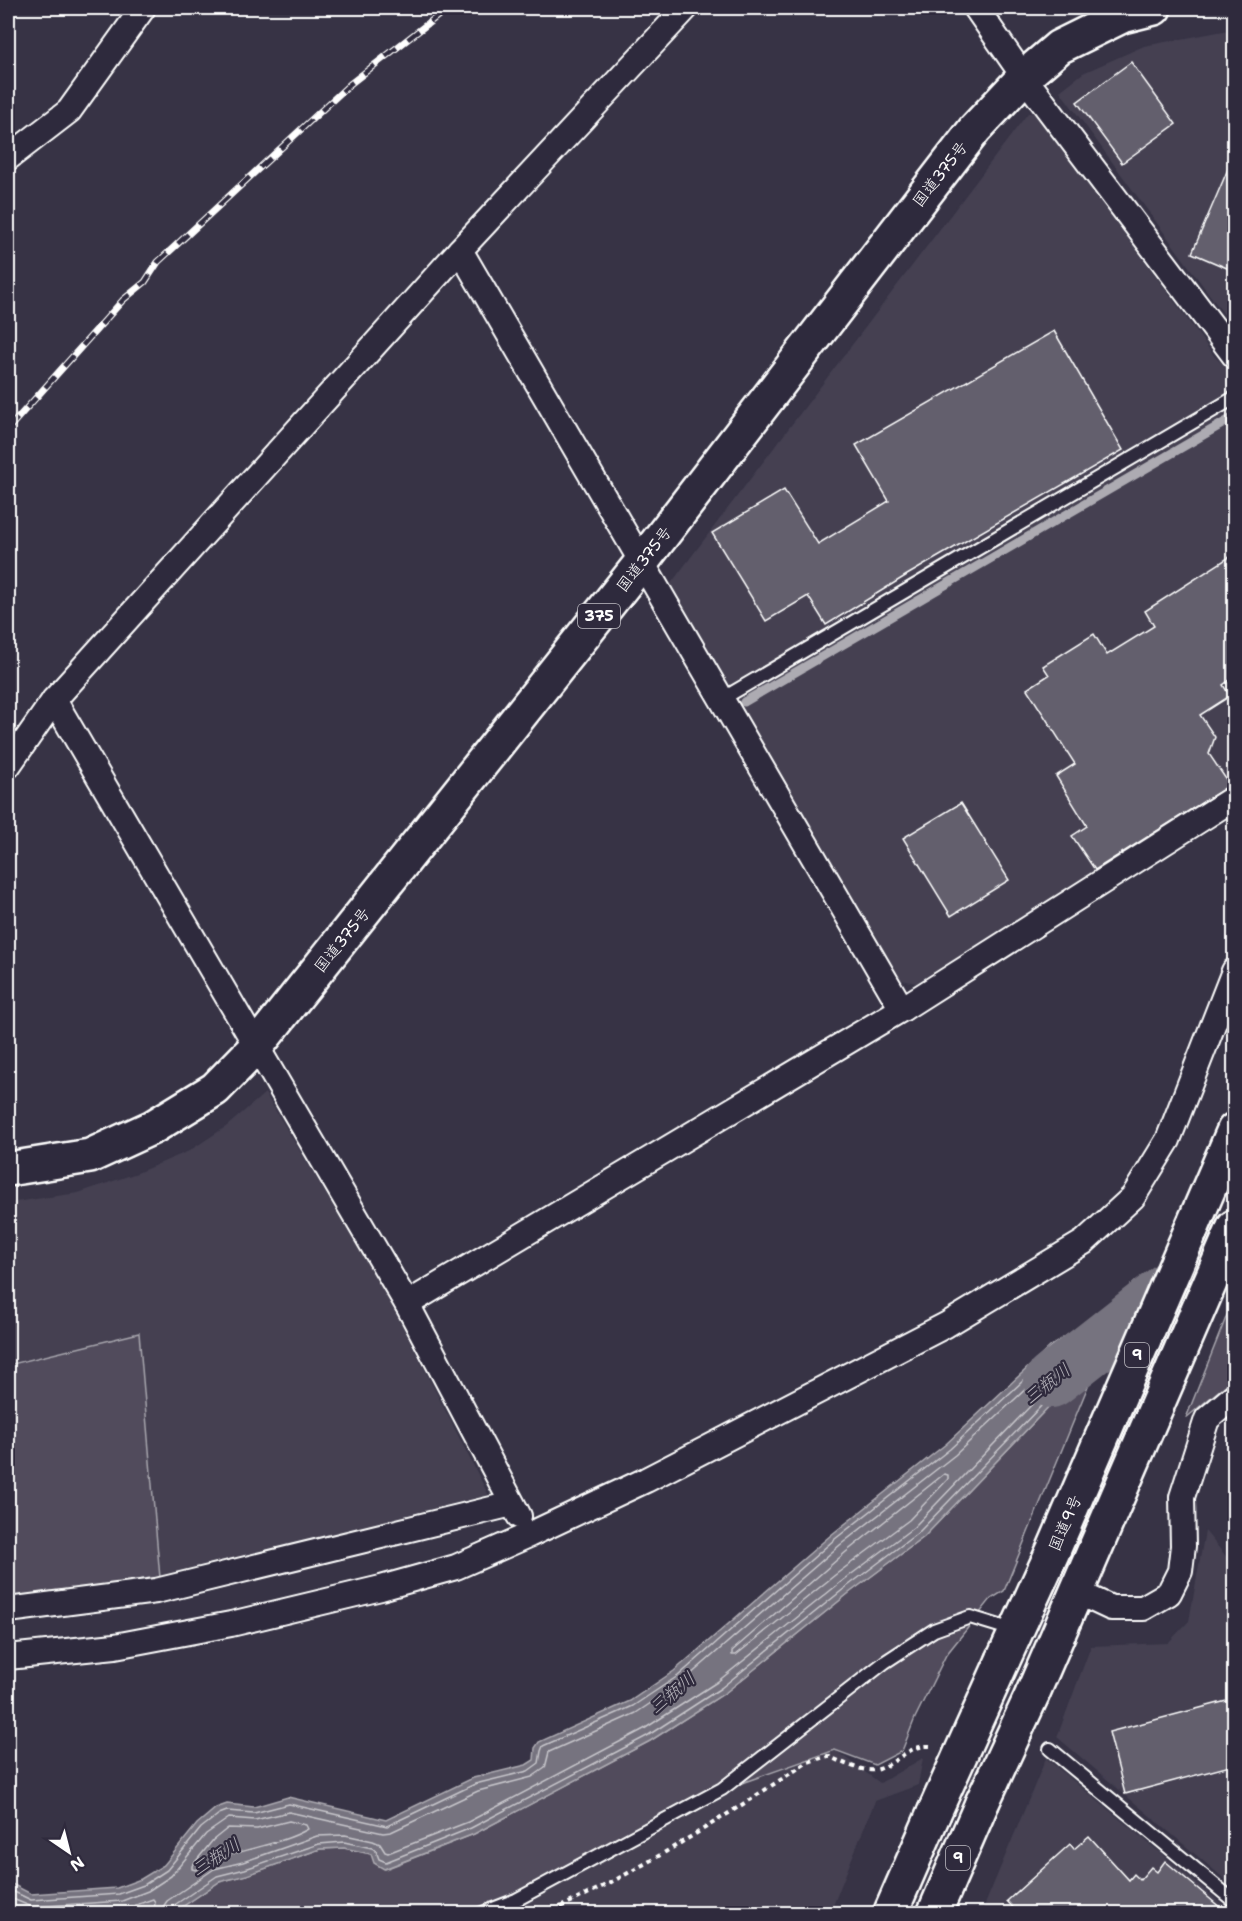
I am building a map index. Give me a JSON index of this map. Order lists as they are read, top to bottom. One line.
{"streets":{"highway":["国道375号","375","9","国道9号"]},"water":["三瓶川"],"north":"bottom right"}
